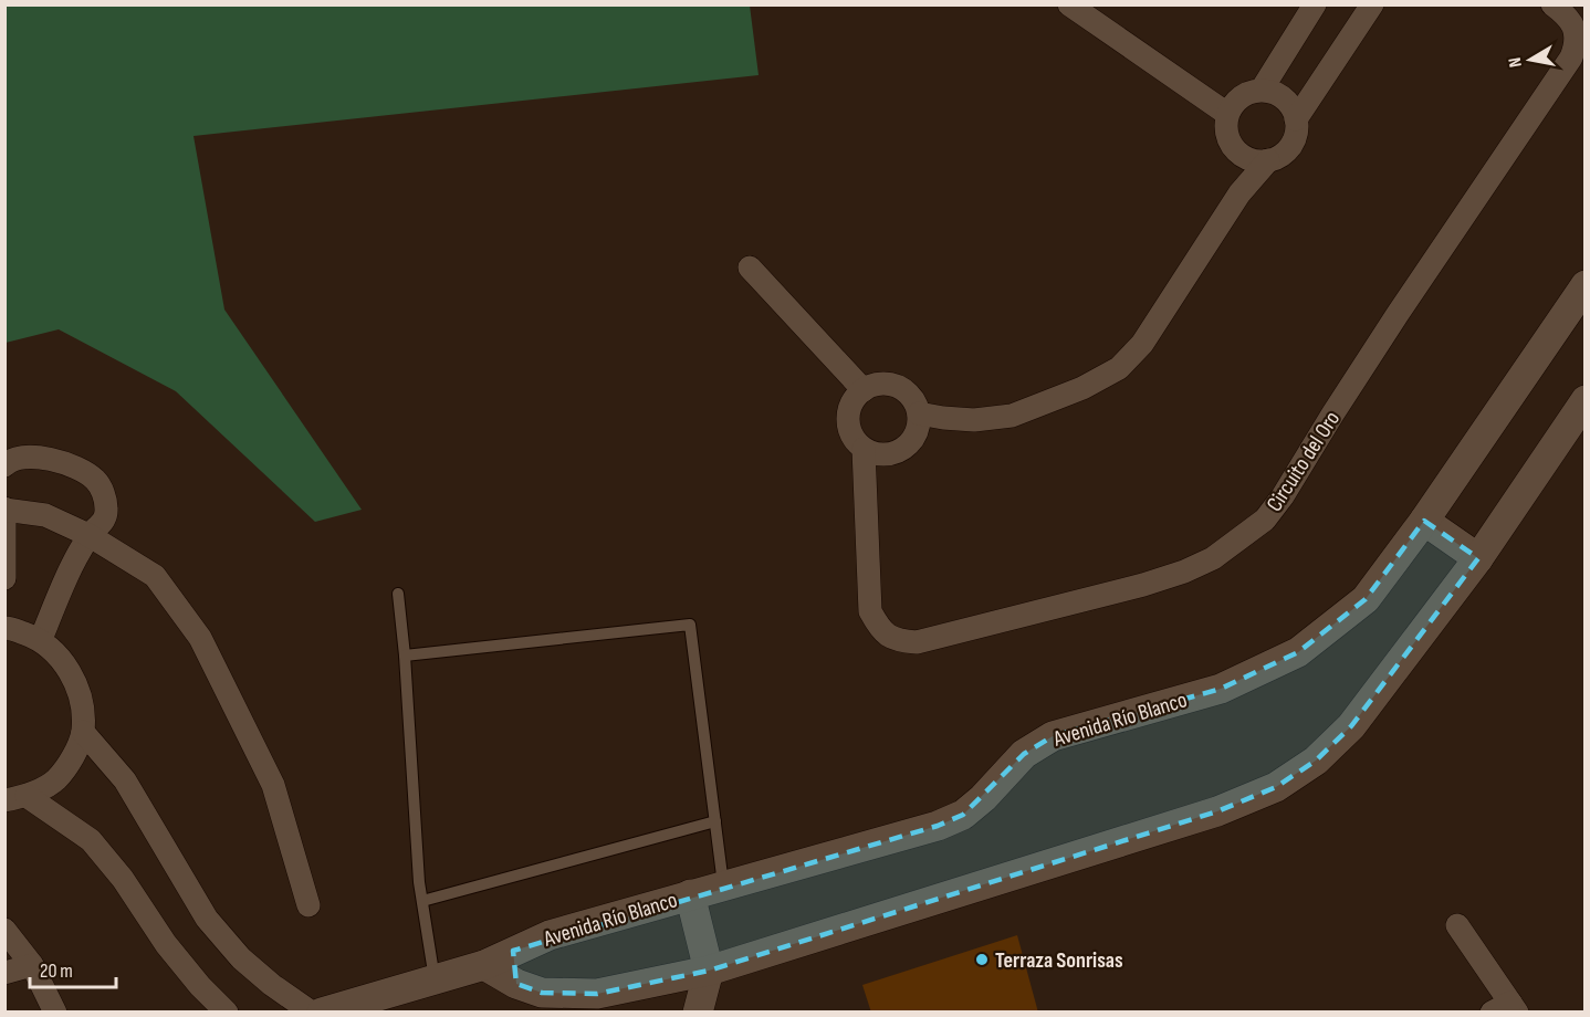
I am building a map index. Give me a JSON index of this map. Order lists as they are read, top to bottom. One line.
{"streets":{"street":["Circuito del Oro","Avenida Río Blanco"]},"places":["Terraza Sonrisas"],"scale_bar":"20 m","north":"left"}
